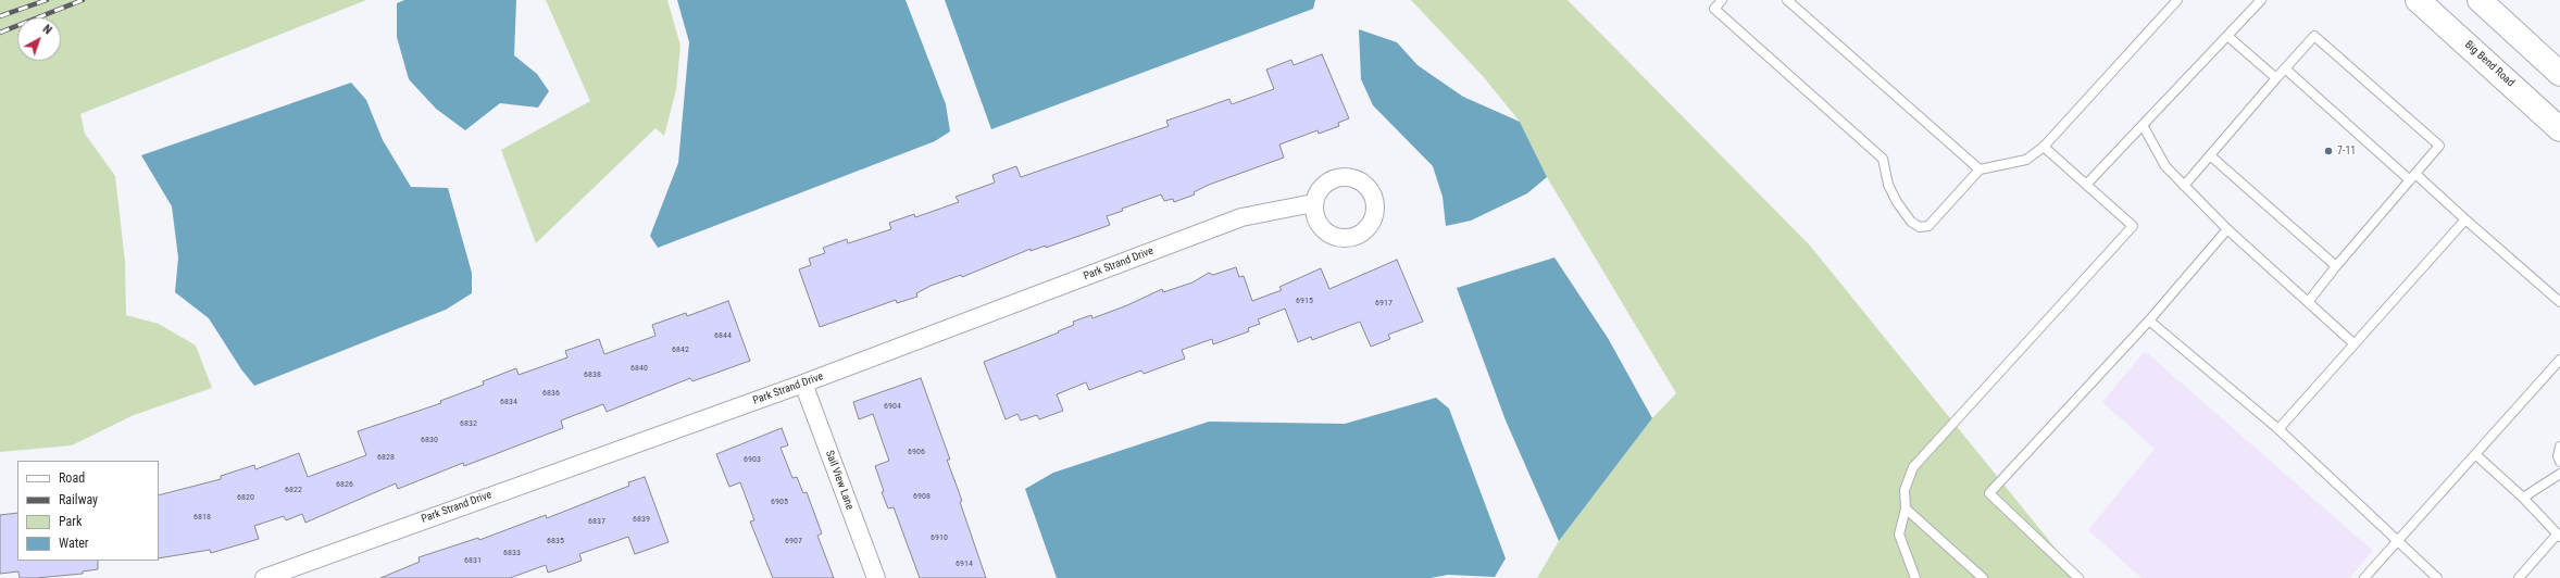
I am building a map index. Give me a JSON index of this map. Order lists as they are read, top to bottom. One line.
{"streets":{"main road":["Big Bend Road"],"street":["Park Strand Drive","Sail View Lane"]},"crossings":[["Park Strand Drive","Sail View Lane"]],"places":["7-11"],"house_numbers":["6915","6917","6844","6842","6840","6838","6836","6834","6904","6832","6830","6906","6828","6903","6826","6822","6908","6820","6905","6818","6839","6837","6910","6835","6907","6833","6831","6914"],"legend":["Road","Railway","Park","Water"],"north":"top right"}
